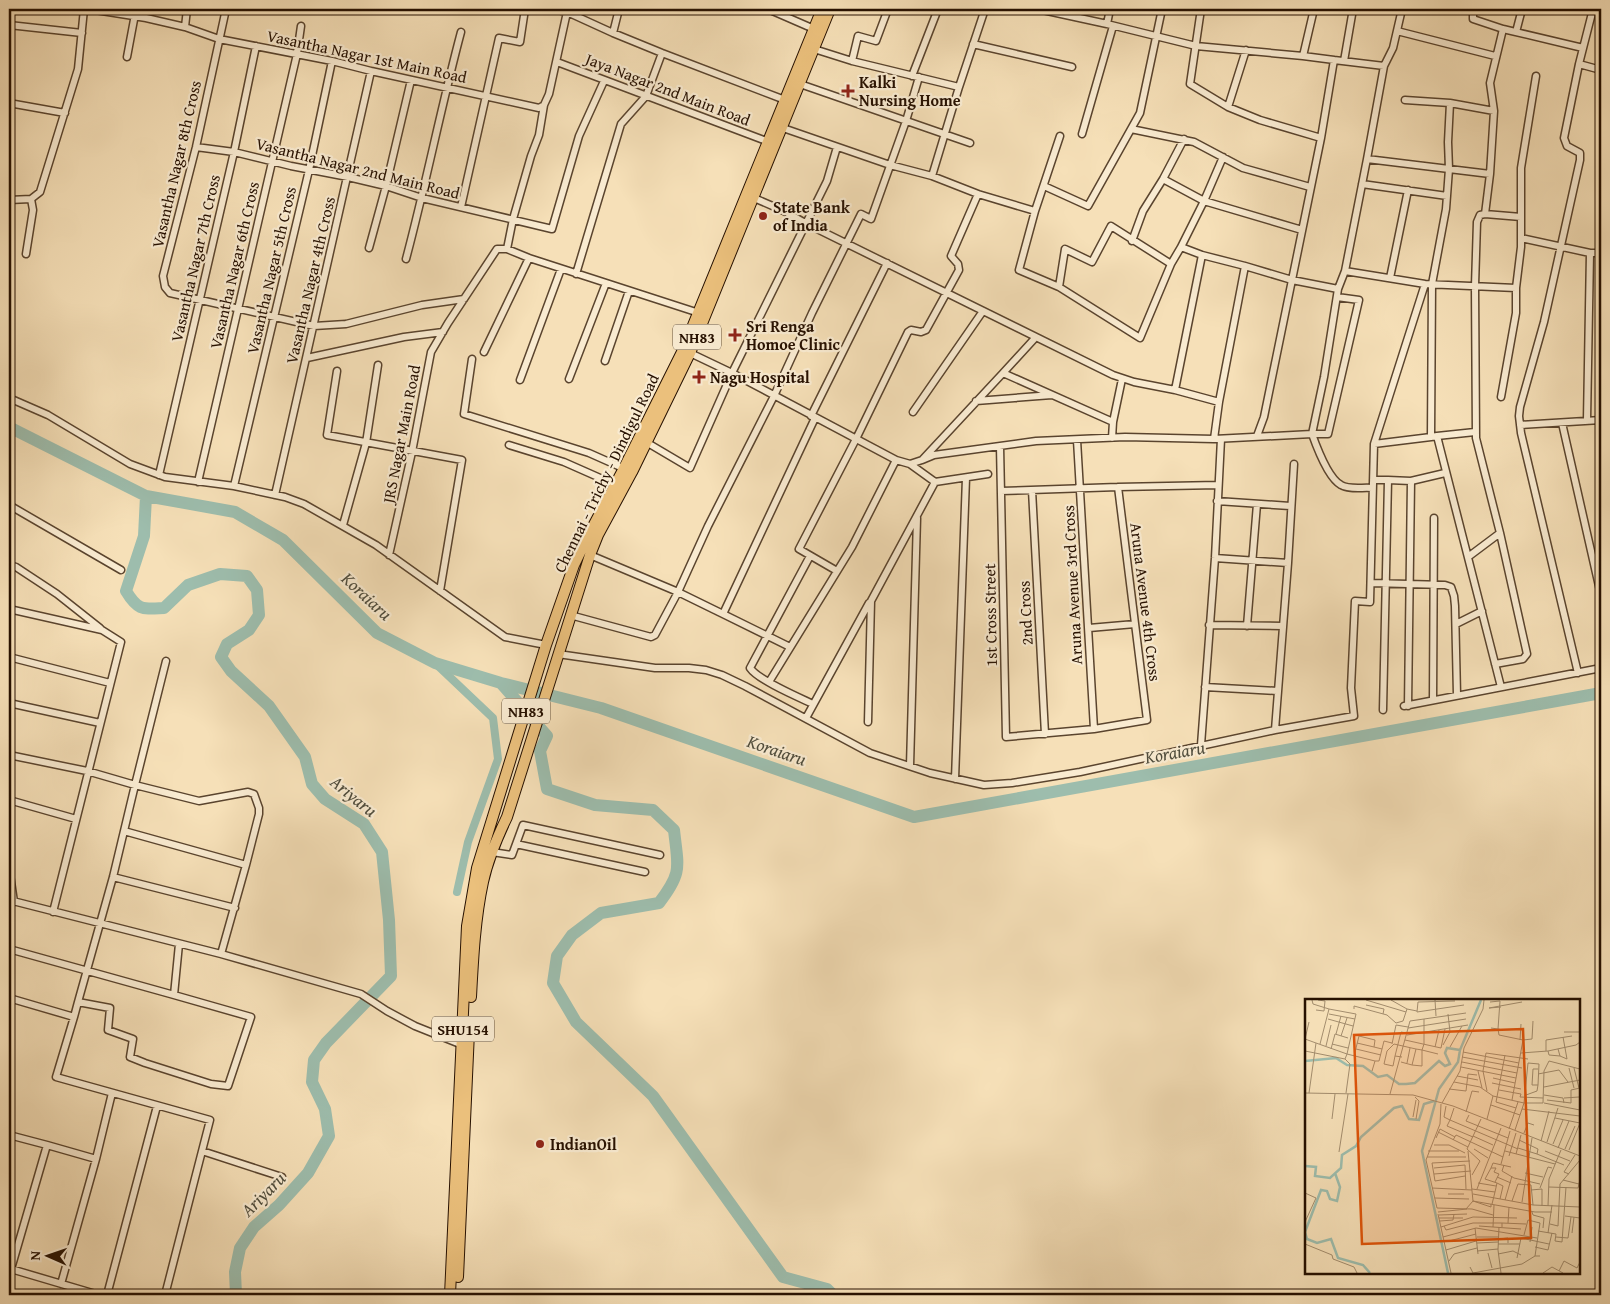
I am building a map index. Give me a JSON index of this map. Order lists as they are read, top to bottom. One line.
{"streets":{"highway":["NH83","Chennai - Trichy - Dindigul Road","SHU154"],"street":["Vasantha Nagar 1st Main Road","Jaya Nagar 2nd Main Road","Vasantha Nagar 8th Cross","Vasantha Nagar 2nd Main Road","Vasantha Nagar 7th Cross","Vasantha Nagar 6th Cross","Vasantha Nagar 5th Cross","Vasantha Nagar 4th Cross","JRS Nagar Main Road","Aruna Avenue 3rd Cross","Aruna Avenue 4th Cross","2nd Cross","1st Cross Street"]},"crossings":[["Vasantha Nagar 1st Main Road","Vasantha Nagar 8th Cross"],["Vasantha Nagar 1st Main Road","Vasantha Nagar 7th Cross"],["Vasantha Nagar 1st Main Road","Vasantha Nagar 6th Cross"],["Vasantha Nagar 1st Main Road","Vasantha Nagar 5th Cross"],["Vasantha Nagar 1st Main Road","Vasantha Nagar 4th Cross"],["Jaya Nagar 2nd Main Road","Vasantha Nagar 2nd Main Road"],["Jaya Nagar 2nd Main Road","Chennai - Trichy - Dindigul Road"],["Vasantha Nagar 8th Cross","Vasantha Nagar 2nd Main Road"],["Vasantha Nagar 8th Cross","Vasantha Nagar 7th Cross"],["Vasantha Nagar 2nd Main Road","Vasantha Nagar 7th Cross"],["Vasantha Nagar 2nd Main Road","Vasantha Nagar 6th Cross"],["Vasantha Nagar 2nd Main Road","Vasantha Nagar 5th Cross"],["Vasantha Nagar 2nd Main Road","Vasantha Nagar 4th Cross"],["Aruna Avenue 3rd Cross","Aruna Avenue 4th Cross"],["2nd Cross","1st Cross Street"]],"water":["Koraiaru","Ariyaru"],"places":{"health":["Kalki Nursing Home","Sri Renga Homoe Clinic","Nagu Hospital"],"other":["State Bank of India","IndianOil"]},"north":"left"}
